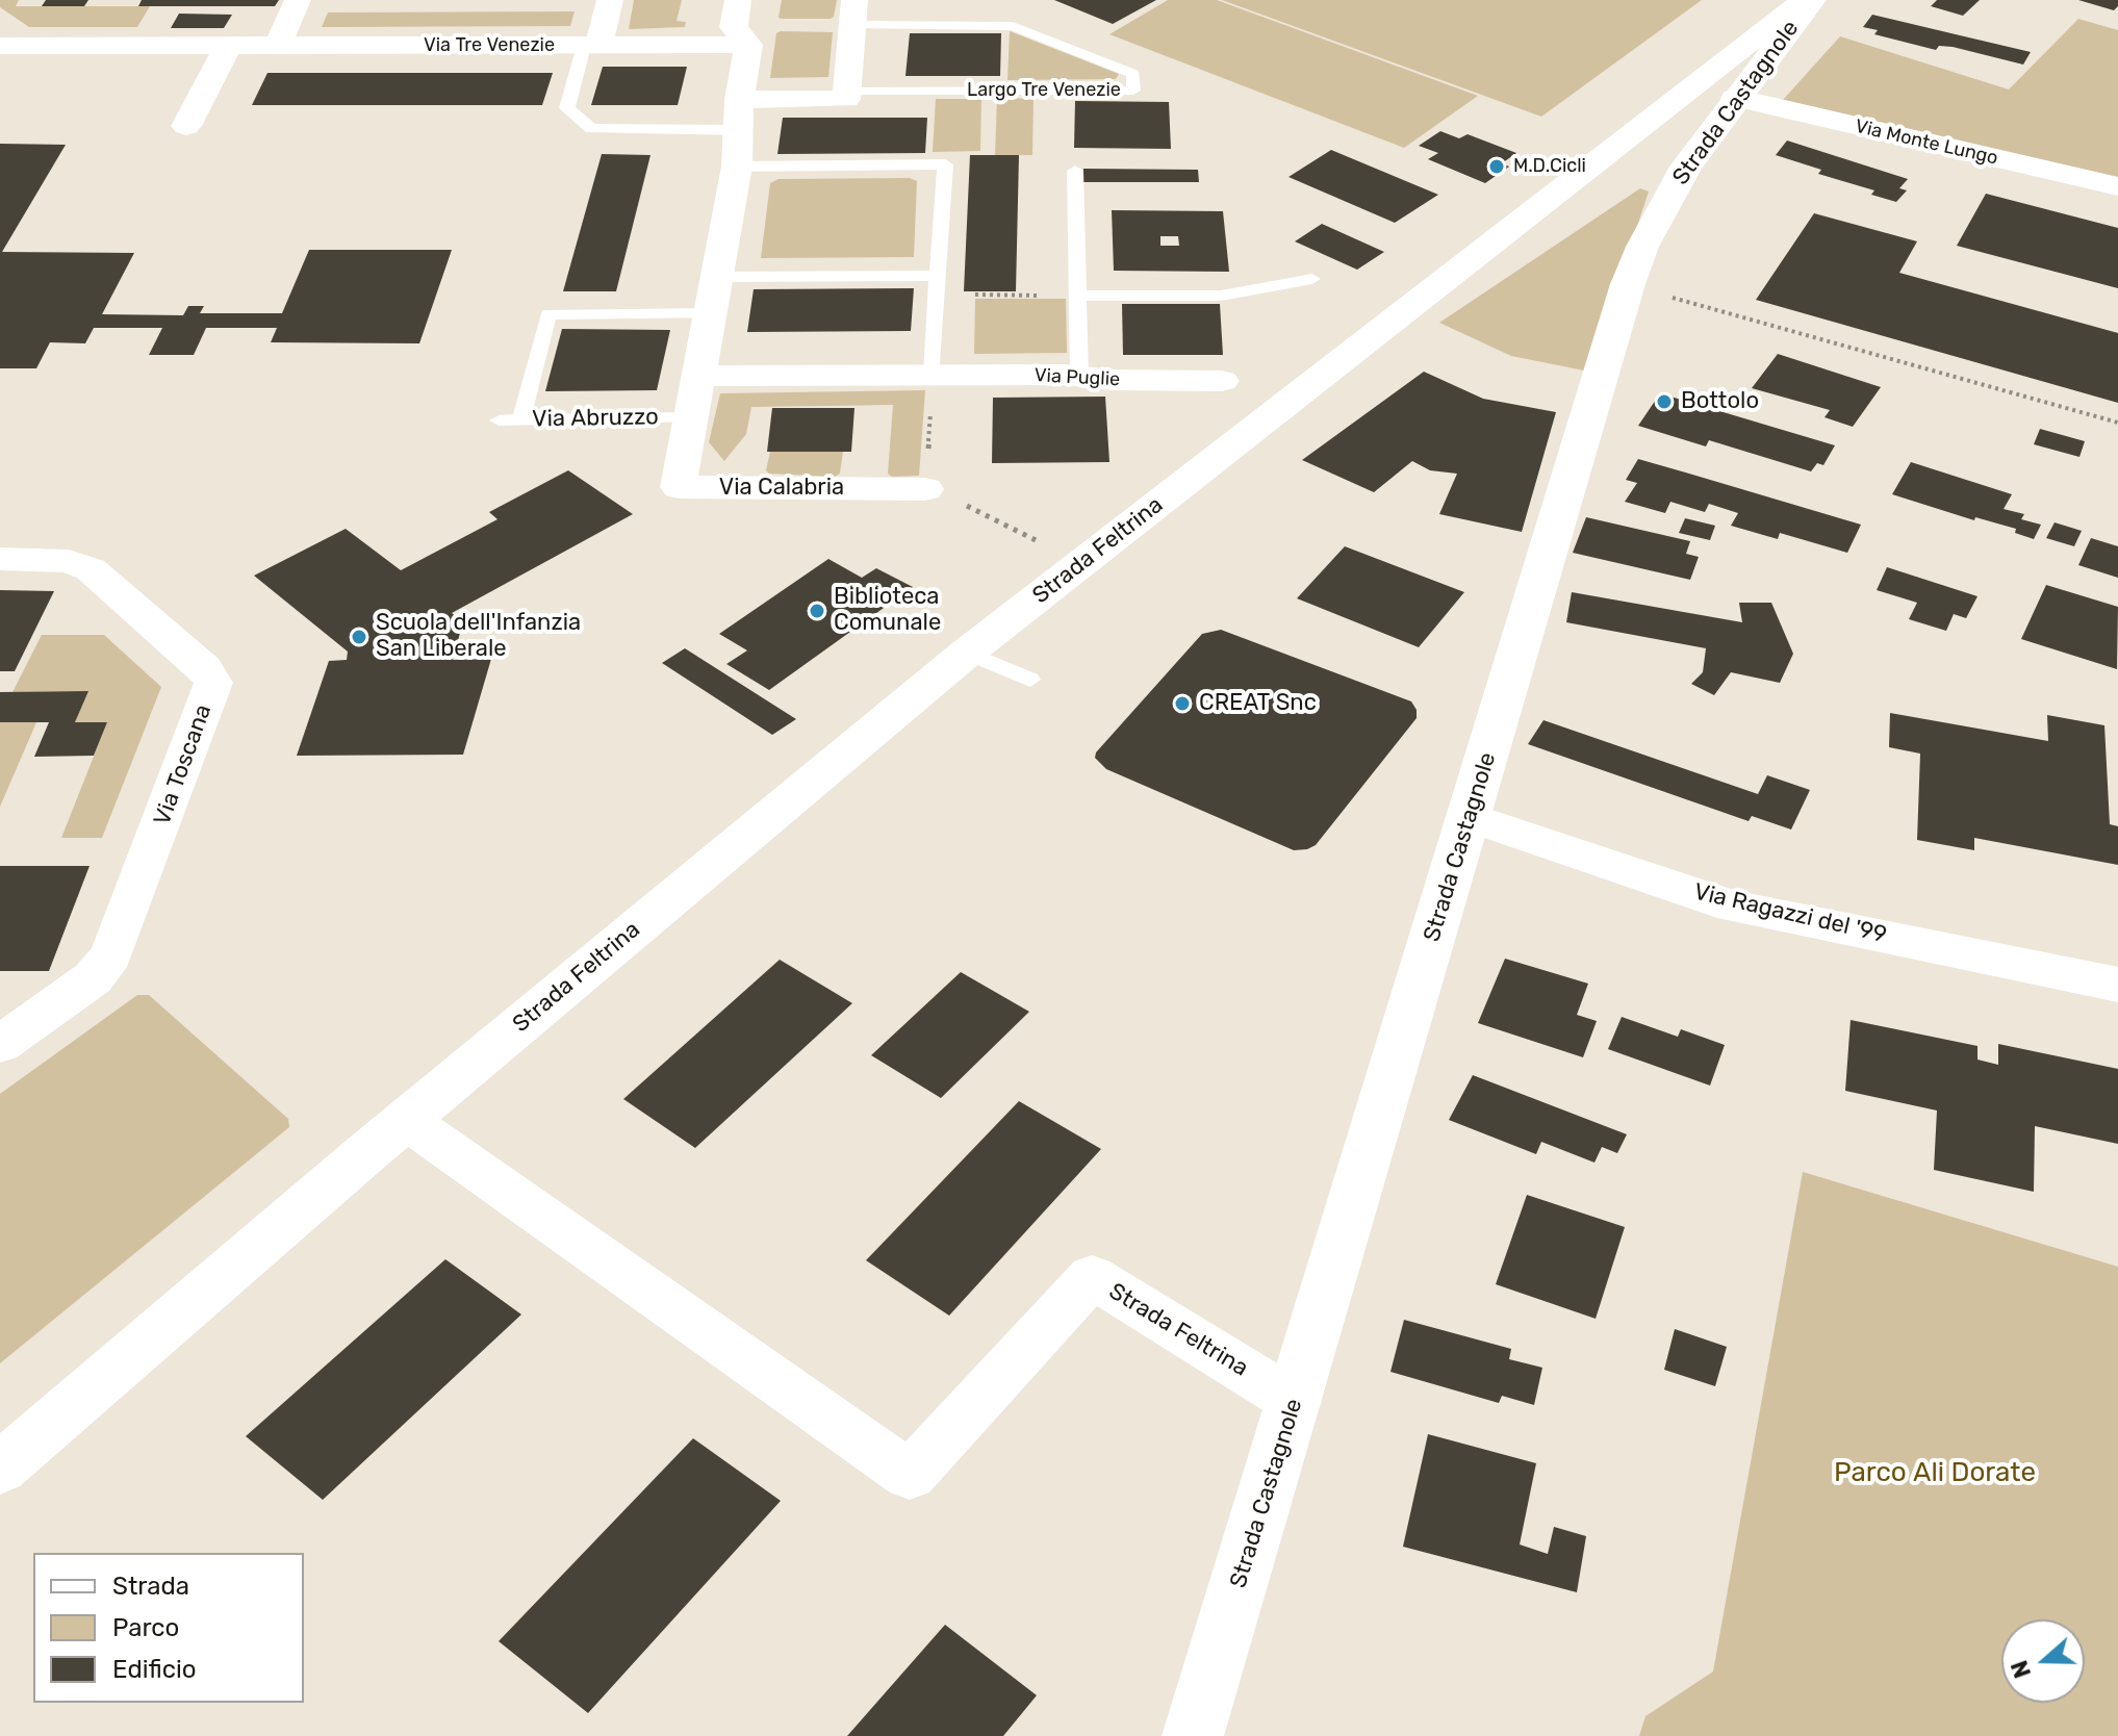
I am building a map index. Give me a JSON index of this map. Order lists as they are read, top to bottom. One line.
{"streets":{"main road":["Strada Castagnole","Strada Feltrina"],"street":["Via Tre Venezie","Largo Tre Venezie","Via Monte Lungo","Via Puglie","Via Calabria","Via Toscana","Via Ragazzi del '99"],"lane":["Via Abruzzo"]},"crossings":[["Largo Tre Venezie","Via Calabria"],["Strada Castagnole","Via Monte Lungo"],["Strada Castagnole","Strada Feltrina"],["Strada Castagnole","Via Ragazzi del '99"],["Via Puglie","Via Calabria"],["Via Abruzzo","Via Calabria"]],"parks":["Parco Ali Dorate"],"places":["M.D.Cicli","Bottolo","Biblioteca Comunale","Scuola dell'Infanzia San Liberale","CREAT Snc"],"legend":["Strada","Parco","Edificio"],"north":"left"}
